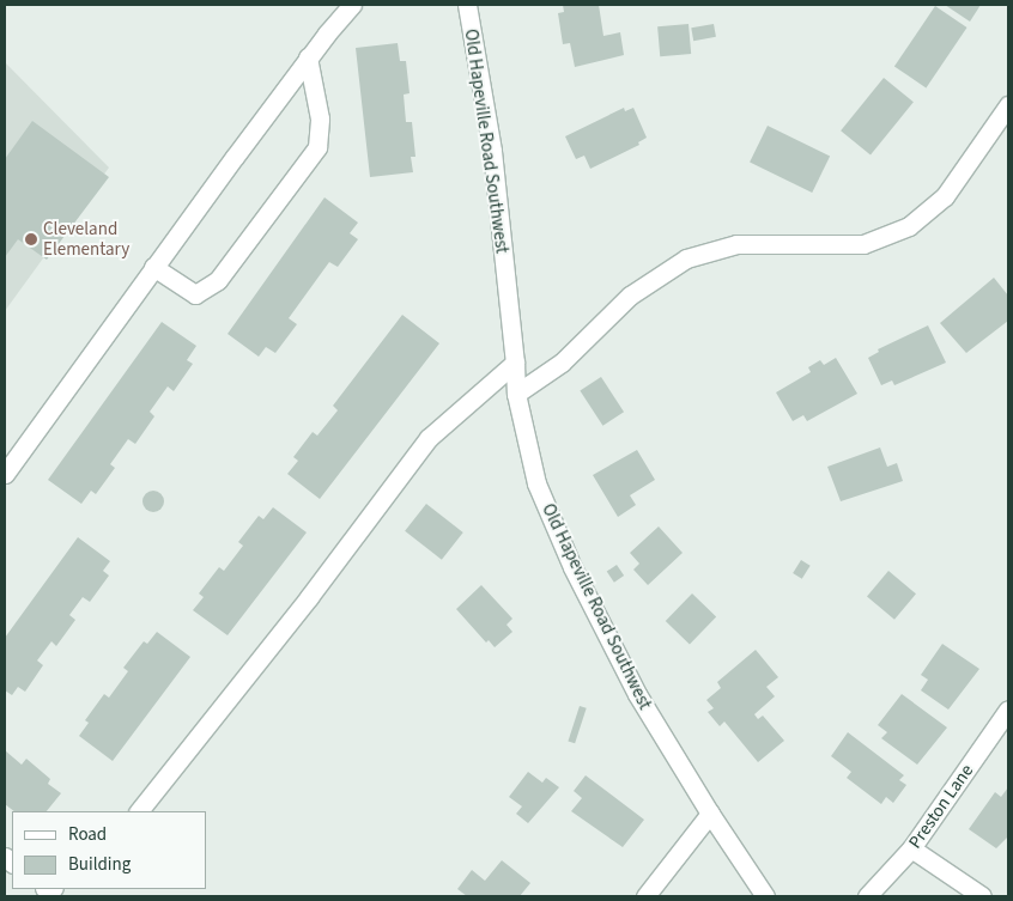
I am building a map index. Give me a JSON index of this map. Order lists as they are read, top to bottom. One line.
{"streets":{"street":["Old Hapeville Road Southwest","Preston Lane"]},"places":["Cleveland Elementary"],"legend":["Road","Building"]}
